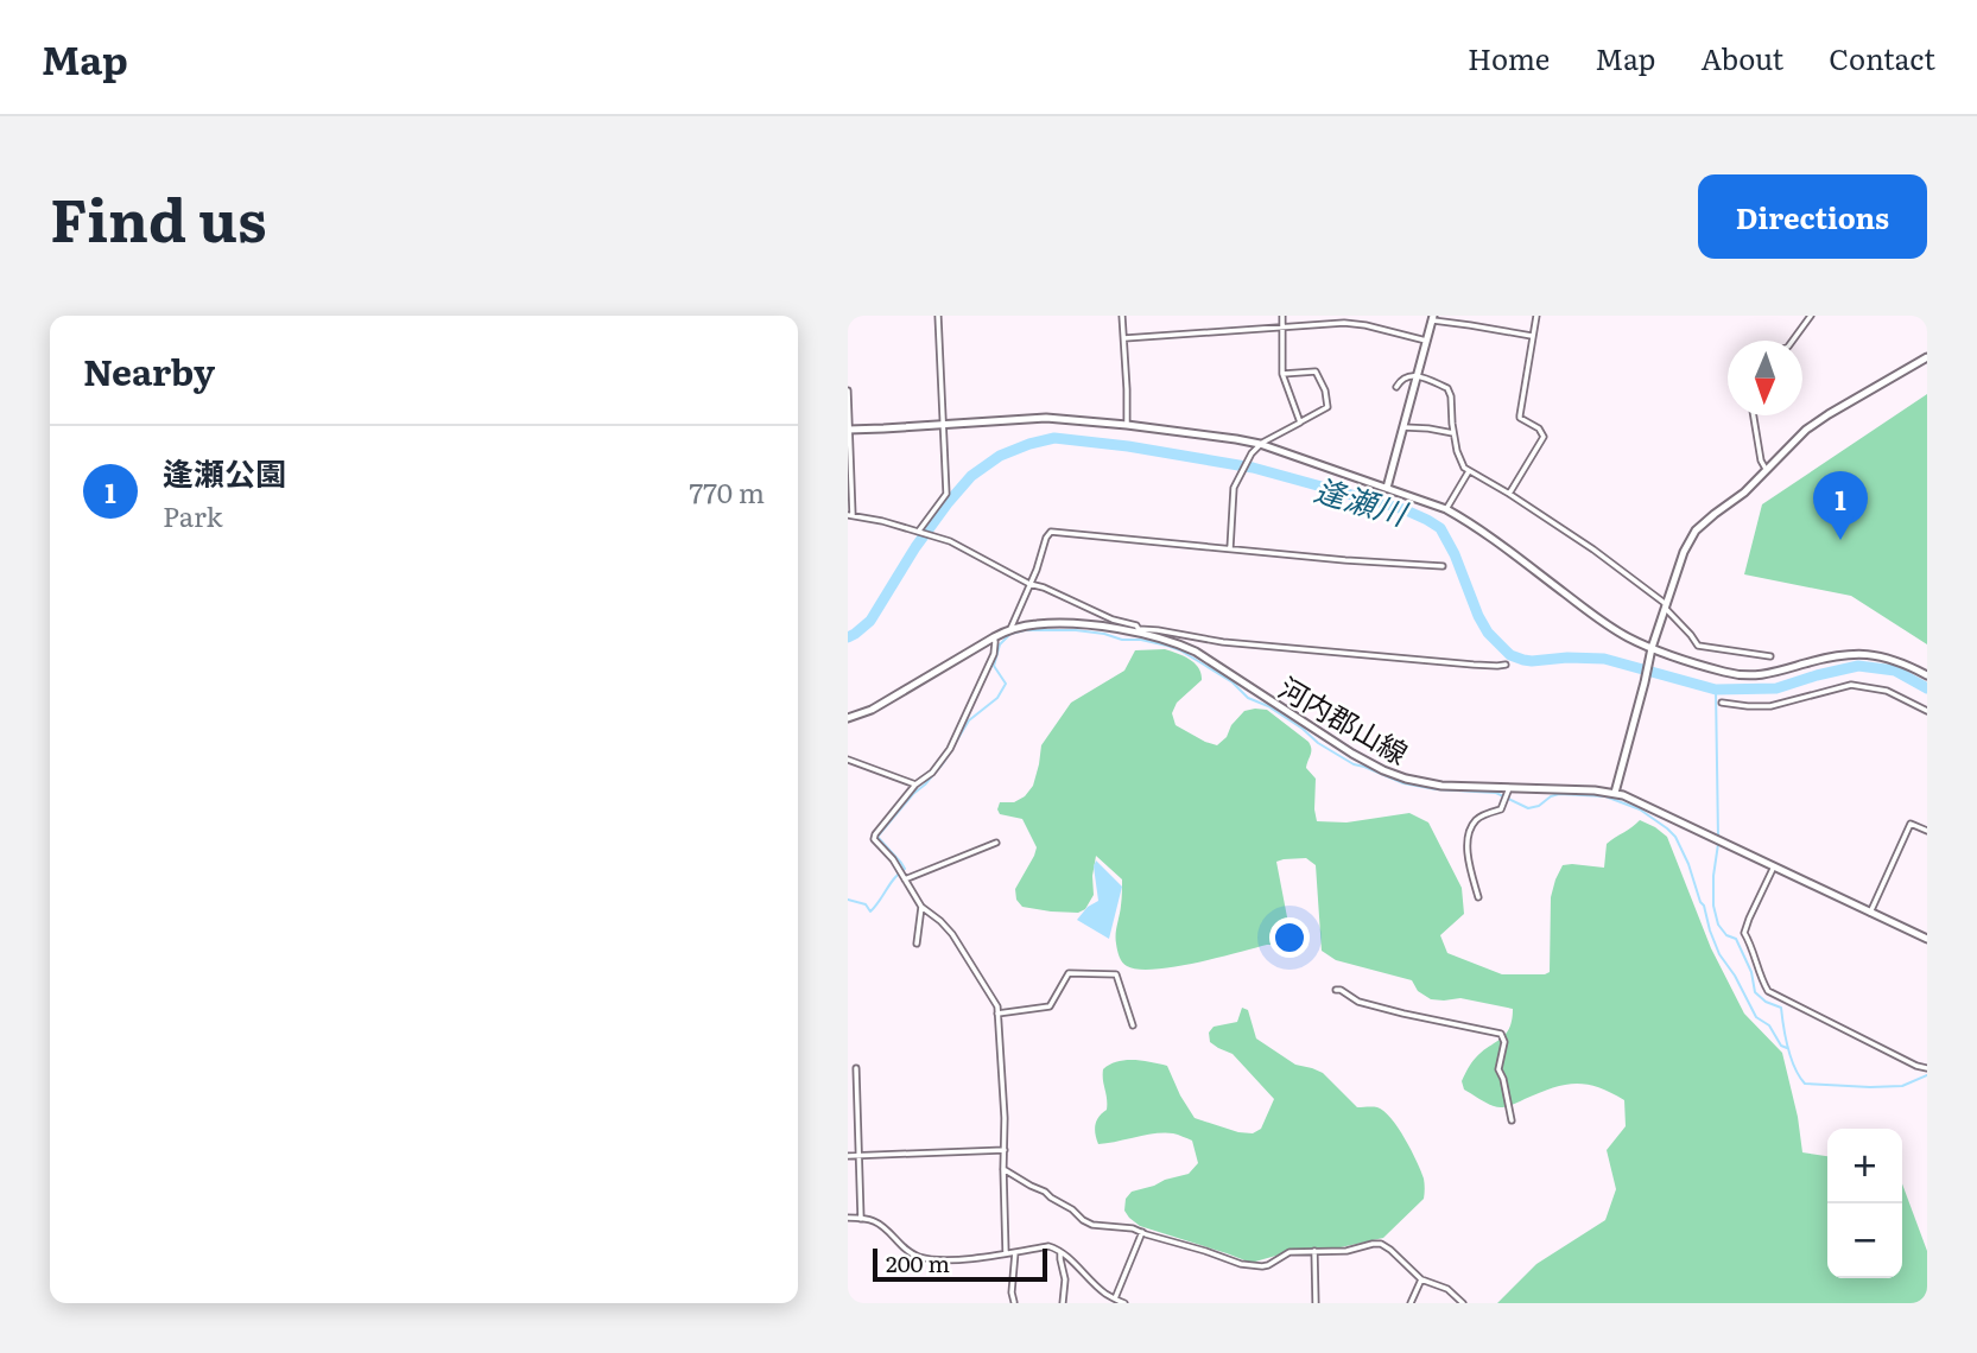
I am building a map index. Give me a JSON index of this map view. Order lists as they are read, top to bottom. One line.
{"streets":{"street":["河内郡山線"]},"water":["逢瀬川"],"scale_bar":"200 m","north":"bottom","page":{"header":"Map","nav":["Home","Map","About","Contact"],"title":"Find us","buttons":"Directions","heading":"Nearby","list":[{"mark":"1","name":"逢瀬公園","note":"Park","value":"770 m"}],"pins":"1","map_buttons":["+","−"],"scale":"200 m"}}
